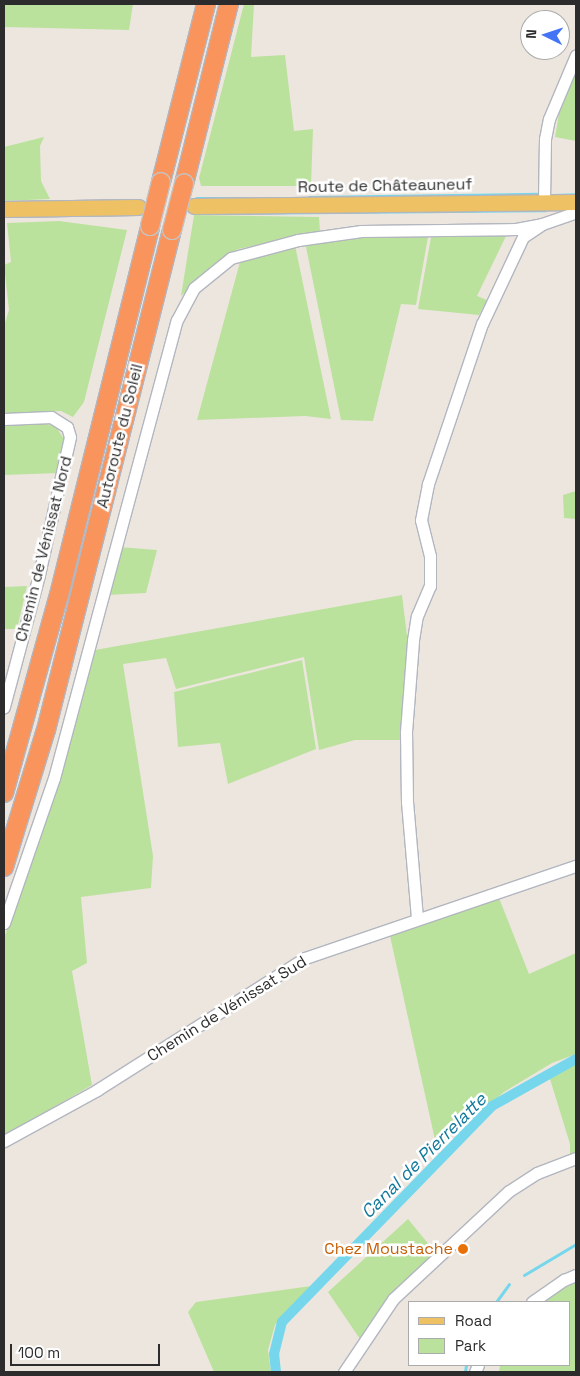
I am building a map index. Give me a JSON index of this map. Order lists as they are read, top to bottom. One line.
{"streets":{"highway":["Autoroute du Soleil"],"main road":["Route de Châteauneuf"],"street":["Chemin de Vénissat Nord","Chemin de Vénissat Sud"]},"water":["Canal de Pierrelatte"],"places":["Chez Moustache"],"legend":["Road","Park"],"scale_bar":"100 m","north":"left"}
